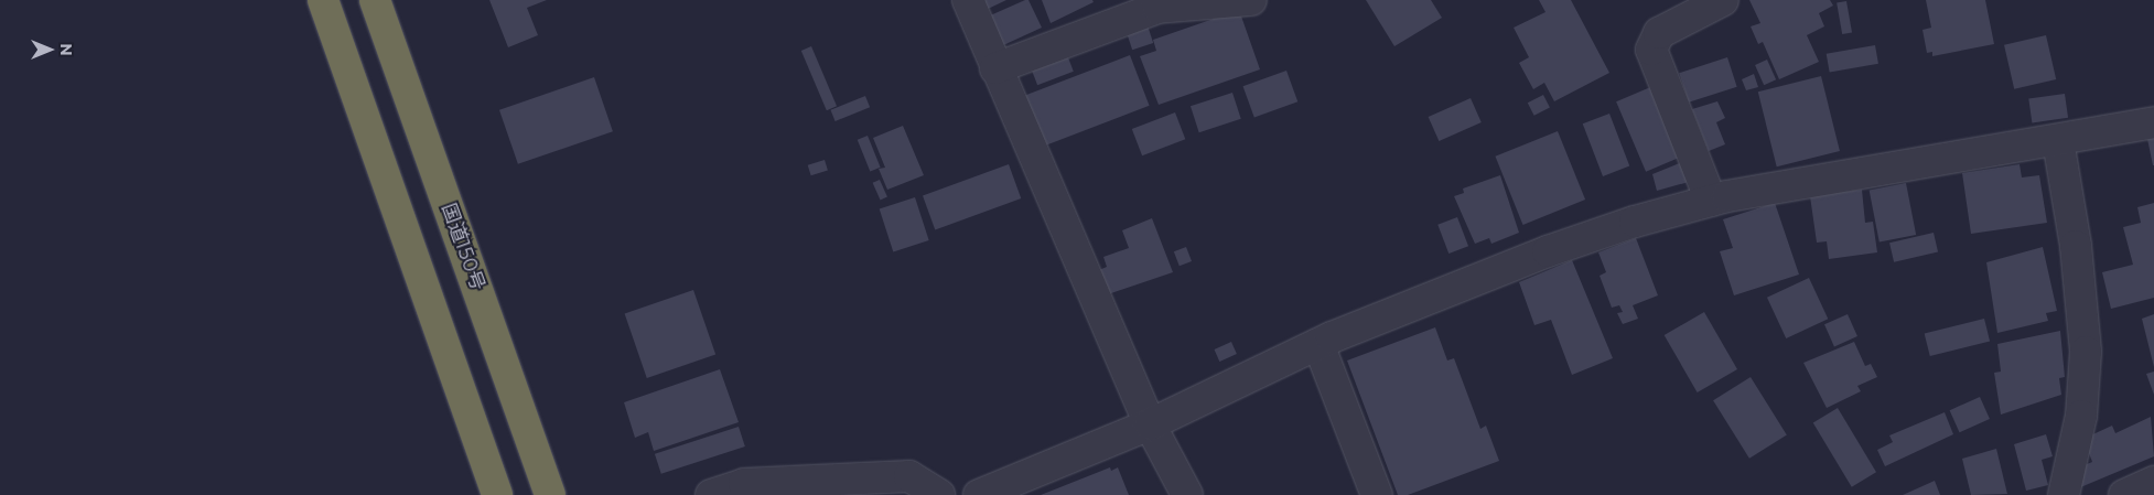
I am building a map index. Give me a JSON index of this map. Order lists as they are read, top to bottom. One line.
{"streets":{"highway":["国道150号"]},"north":"right"}
